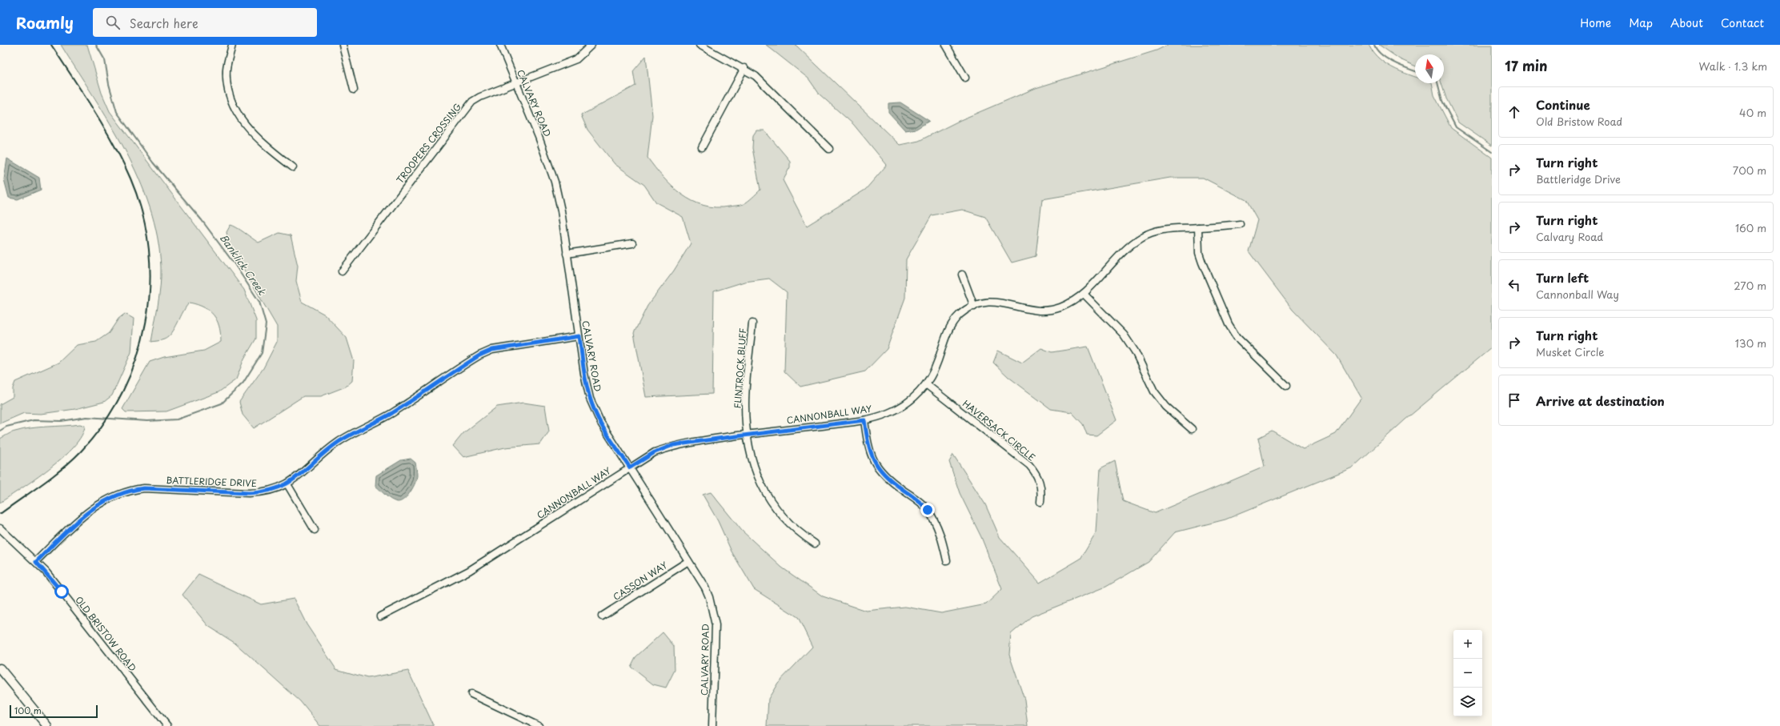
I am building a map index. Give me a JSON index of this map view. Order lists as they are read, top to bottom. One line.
{"streets":{"street":["CALVARY ROAD","TROOPERS CROSSING","FLINTROCK BLUFF","CANNONBALL WAY","HAVERSACK CIRCLE","BATTLERIDGE DRIVE","CASSON WAY","OLD BRISTOW ROAD"]},"crossings":[["CALVARY ROAD","TROOPERS CROSSING"],["CALVARY ROAD","CANNONBALL WAY"],["CALVARY ROAD","BATTLERIDGE DRIVE"],["CALVARY ROAD","CASSON WAY"],["FLINTROCK BLUFF","CANNONBALL WAY"],["CANNONBALL WAY","HAVERSACK CIRCLE"],["BATTLERIDGE DRIVE","OLD BRISTOW ROAD"]],"water":["Banklick Creek"],"scale_bar":"100 m","north":"top","page":{"header":"Roamly","search":"Search here","nav":["Home","Map","About","Contact"],"heading":["17 min","Walk · 1.3 km"],"list":[["Continue","Old Bristow Road","40 m"],["Turn right","Battleridge Drive","700 m"],["Turn right","Calvary Road","160 m"],["Turn left","Cannonball Way","270 m"],["Turn right","Musket Circle","130 m"],"Arrive at destination"],"map_buttons":["+","−"],"scale":"100 m"}}
